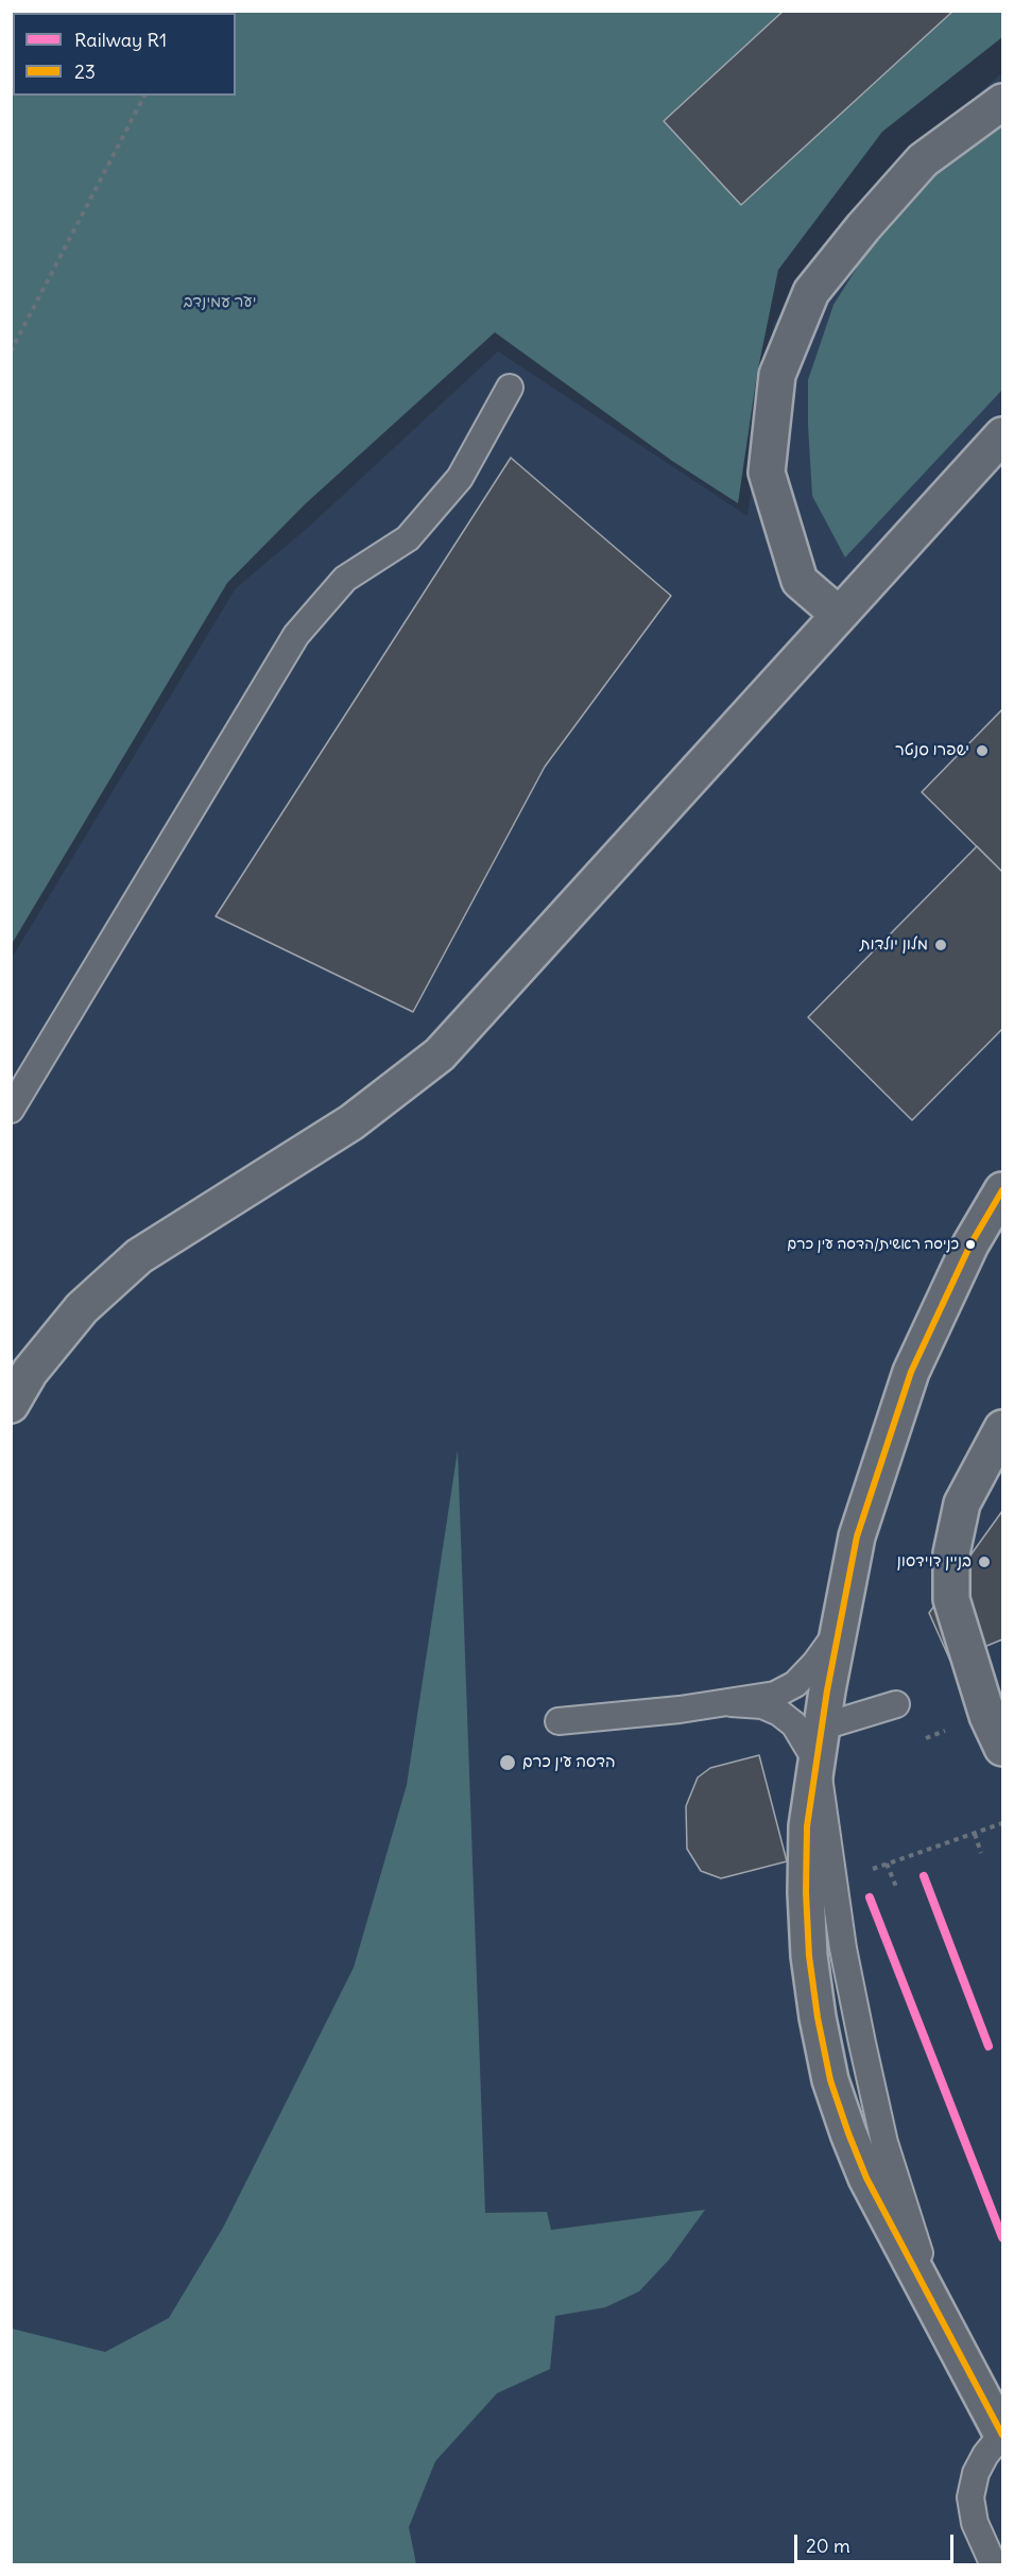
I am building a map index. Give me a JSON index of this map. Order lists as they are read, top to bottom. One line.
{"parks":["יער עמינדב"],"places":["ישפרו סנטר","מלון יולדות","כניסה ראשית/הדסה עין כרם","בניין דוידסון","הדסה עין כרם"],"lines":["transit line 23","rail line R1"],"legend":["Railway R1","23"],"scale_bar":"20 m"}
